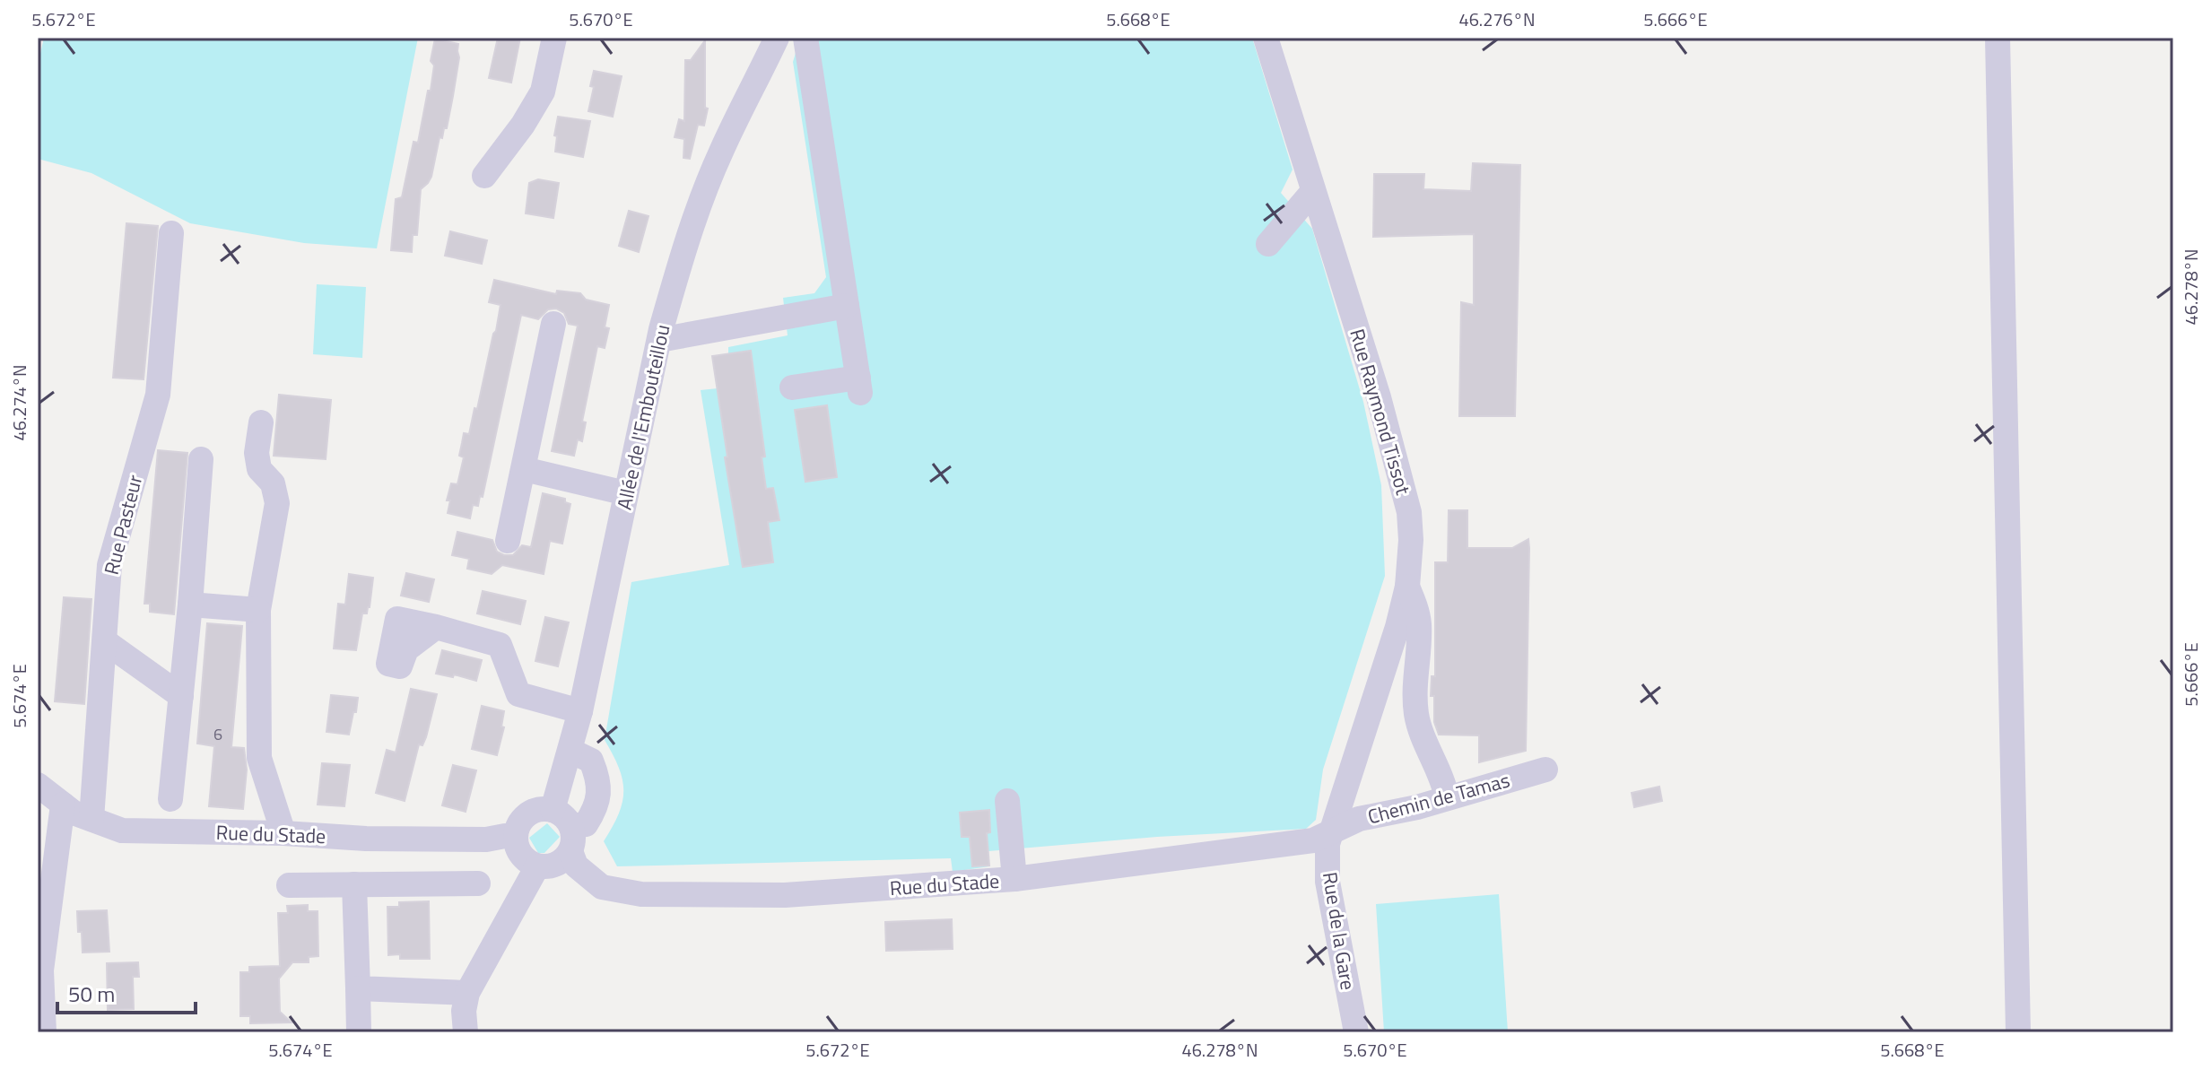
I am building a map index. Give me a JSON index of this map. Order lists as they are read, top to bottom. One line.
{"streets":{"street":["Rue Raymond Tissot","Allée de l'Embouteillou","Rue Pasteur","Chemin de Tamas","Rue du Stade","Rue de la Gare"]},"crossings":[["Rue Raymond Tissot","Chemin de Tamas"],["Rue Raymond Tissot","Rue du Stade"],["Rue Raymond Tissot","Rue de la Gare"],["Allée de l'Embouteillou","Rue du Stade"],["Rue Pasteur","Rue du Stade"],["Chemin de Tamas","Rue du Stade"],["Chemin de Tamas","Rue de la Gare"],["Rue du Stade","Rue de la Gare"]],"house_numbers":["6"],"scale_bar":"50 m","coordinates":["5.672°E","5.670°E","5.668°E","46.276°N","5.666°E","46.278°N","46.274°N","5.674°E"]}
